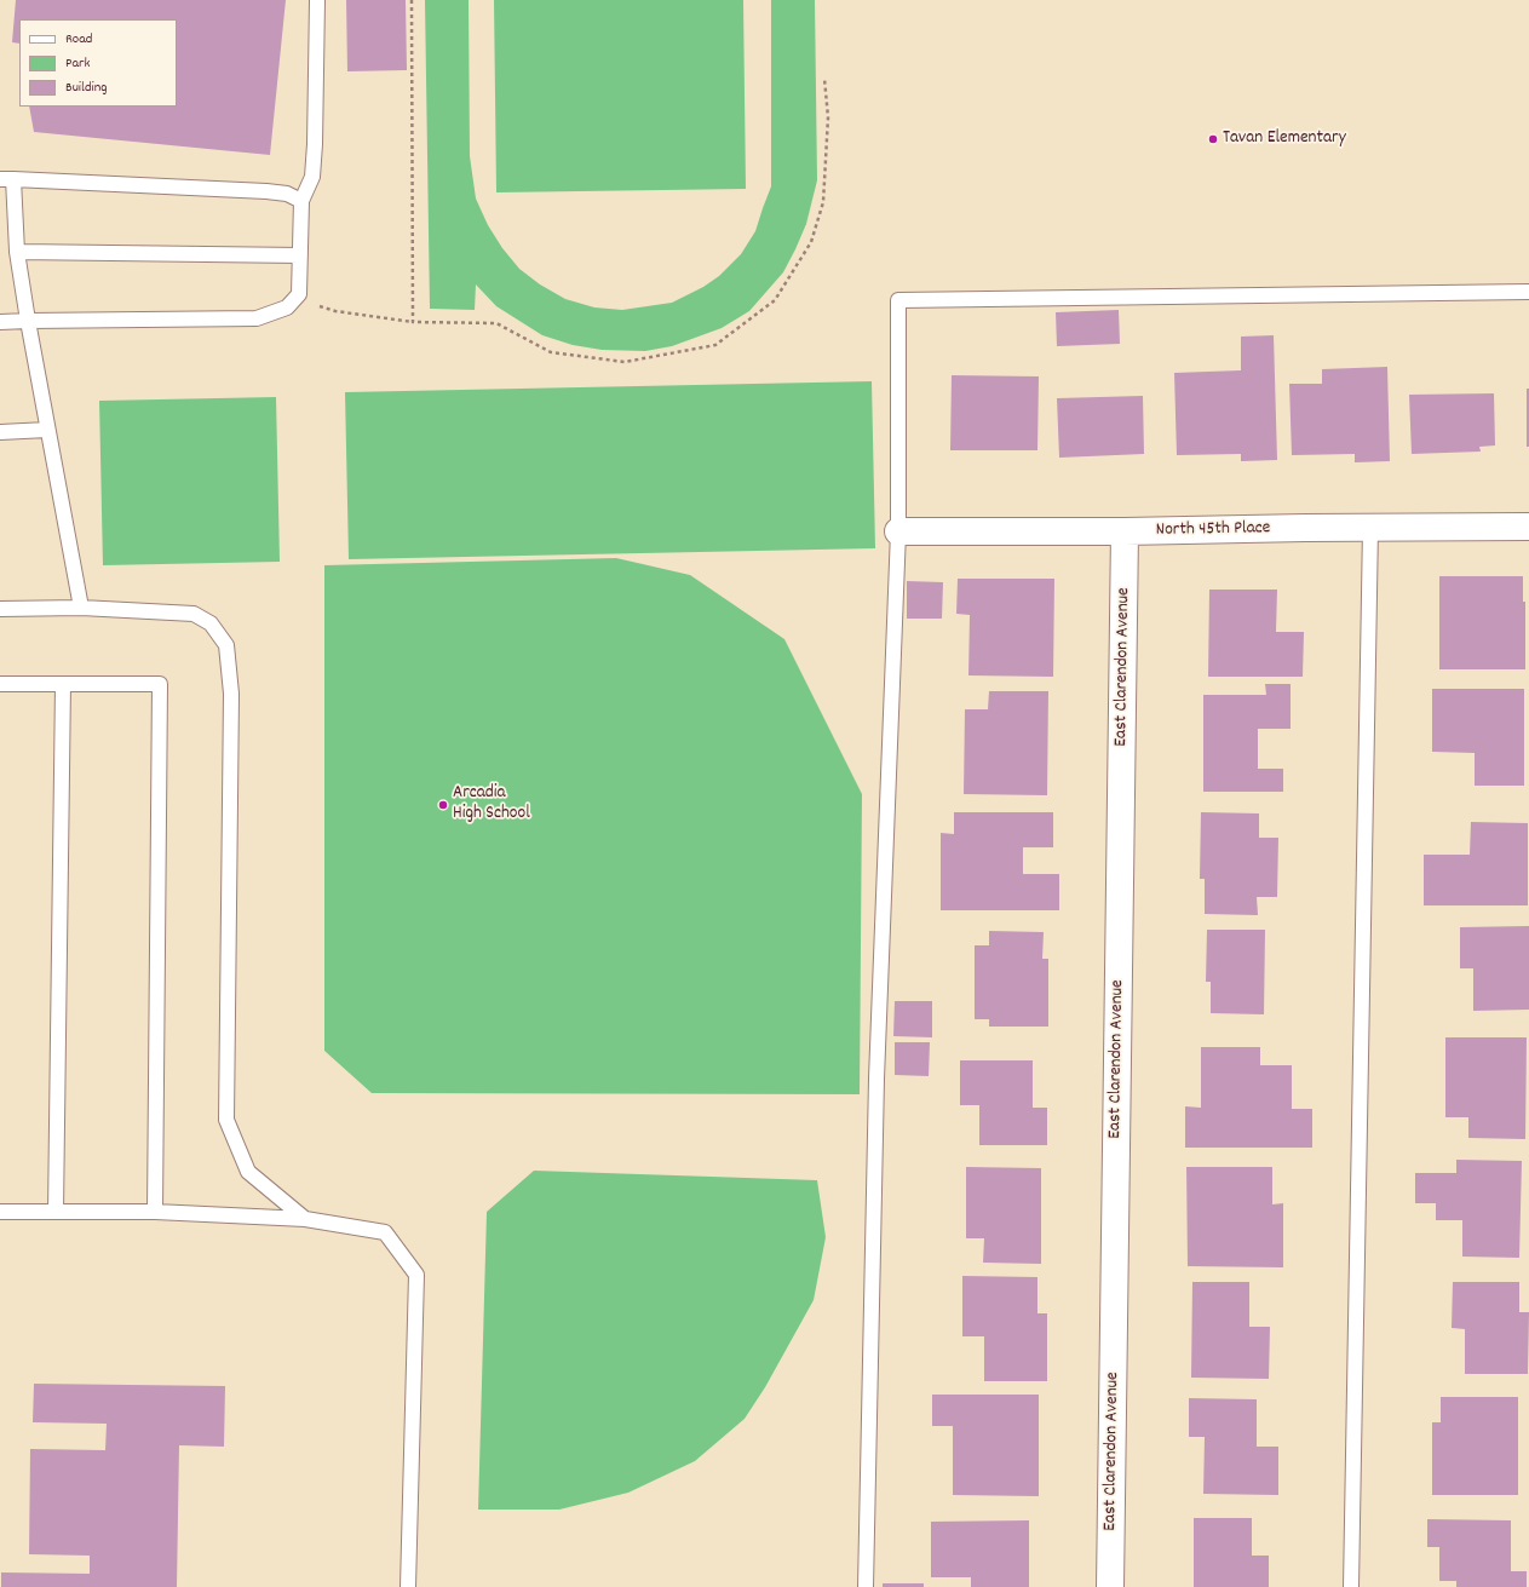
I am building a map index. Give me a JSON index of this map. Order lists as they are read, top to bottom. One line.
{"streets":{"street":["North 45th Place","East Clarendon Avenue"]},"crossings":[["North 45th Place","East Clarendon Avenue"]],"places":["Tavan Elementary","Arcadia High School"],"legend":["Road","Park","Building"]}
